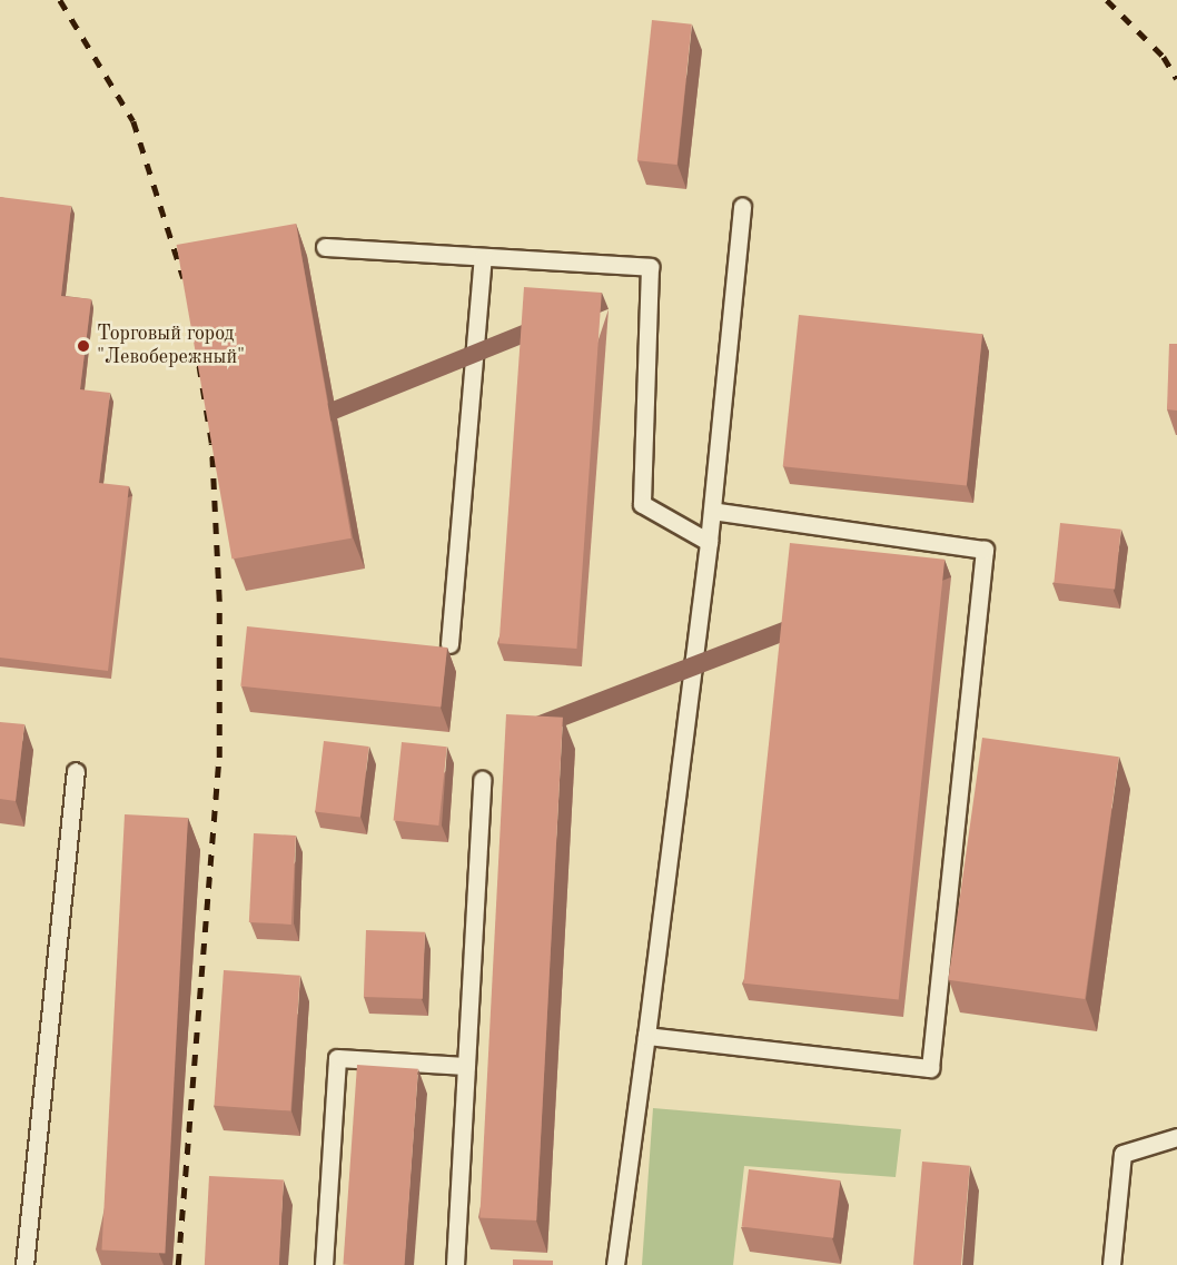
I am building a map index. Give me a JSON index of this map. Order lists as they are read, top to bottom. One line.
{"places":["Торговый город \"Левобережный\""]}
